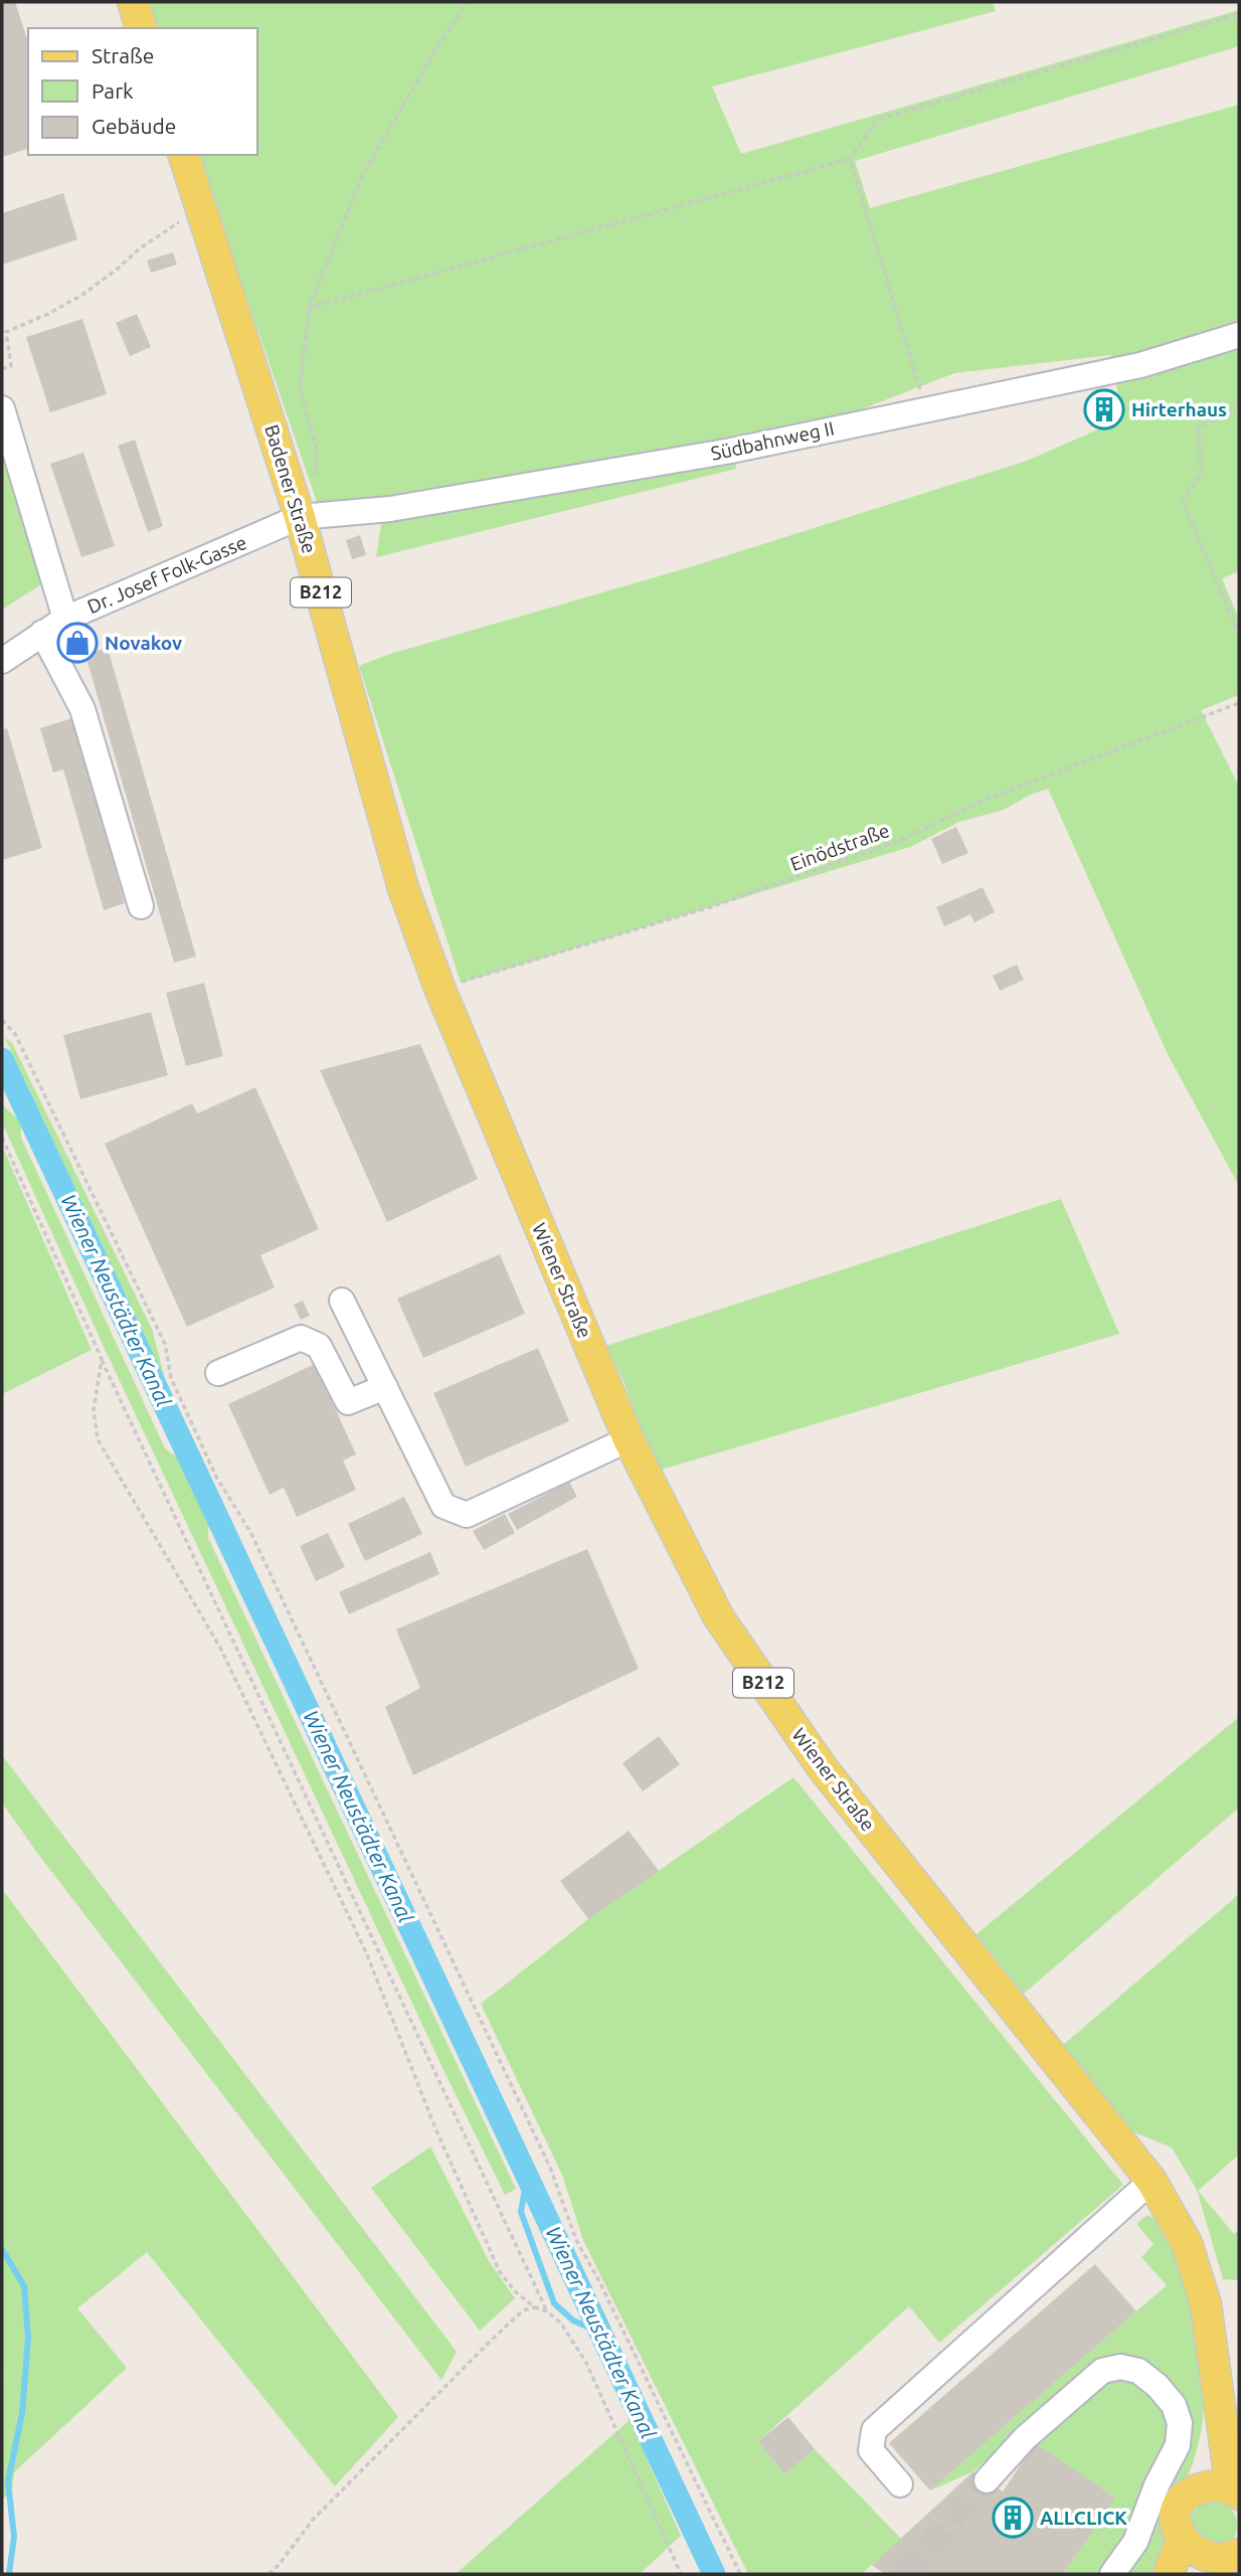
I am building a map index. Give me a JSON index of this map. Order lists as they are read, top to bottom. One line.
{"streets":{"main road":["Badener Straße","B212","Wiener Straße"],"street":["Südbahnweg II","Dr. Josef Folk-Gasse"],"path":["Einödstraße"]},"crossings":[["Südbahnweg II","Badener Straße"],["Südbahnweg II","Dr. Josef Folk-Gasse"],["Badener Straße","Dr. Josef Folk-Gasse"],["Badener Straße","Einödstraße"],["Badener Straße","Wiener Straße"],["Einödstraße","Wiener Straße"]],"water":["Wiener Neustädter Kanal"],"places":{"building":["Hirterhaus","ALLCLICK"],"shop":["Novakov"]},"legend":["Straße","Park","Gebäude"]}
